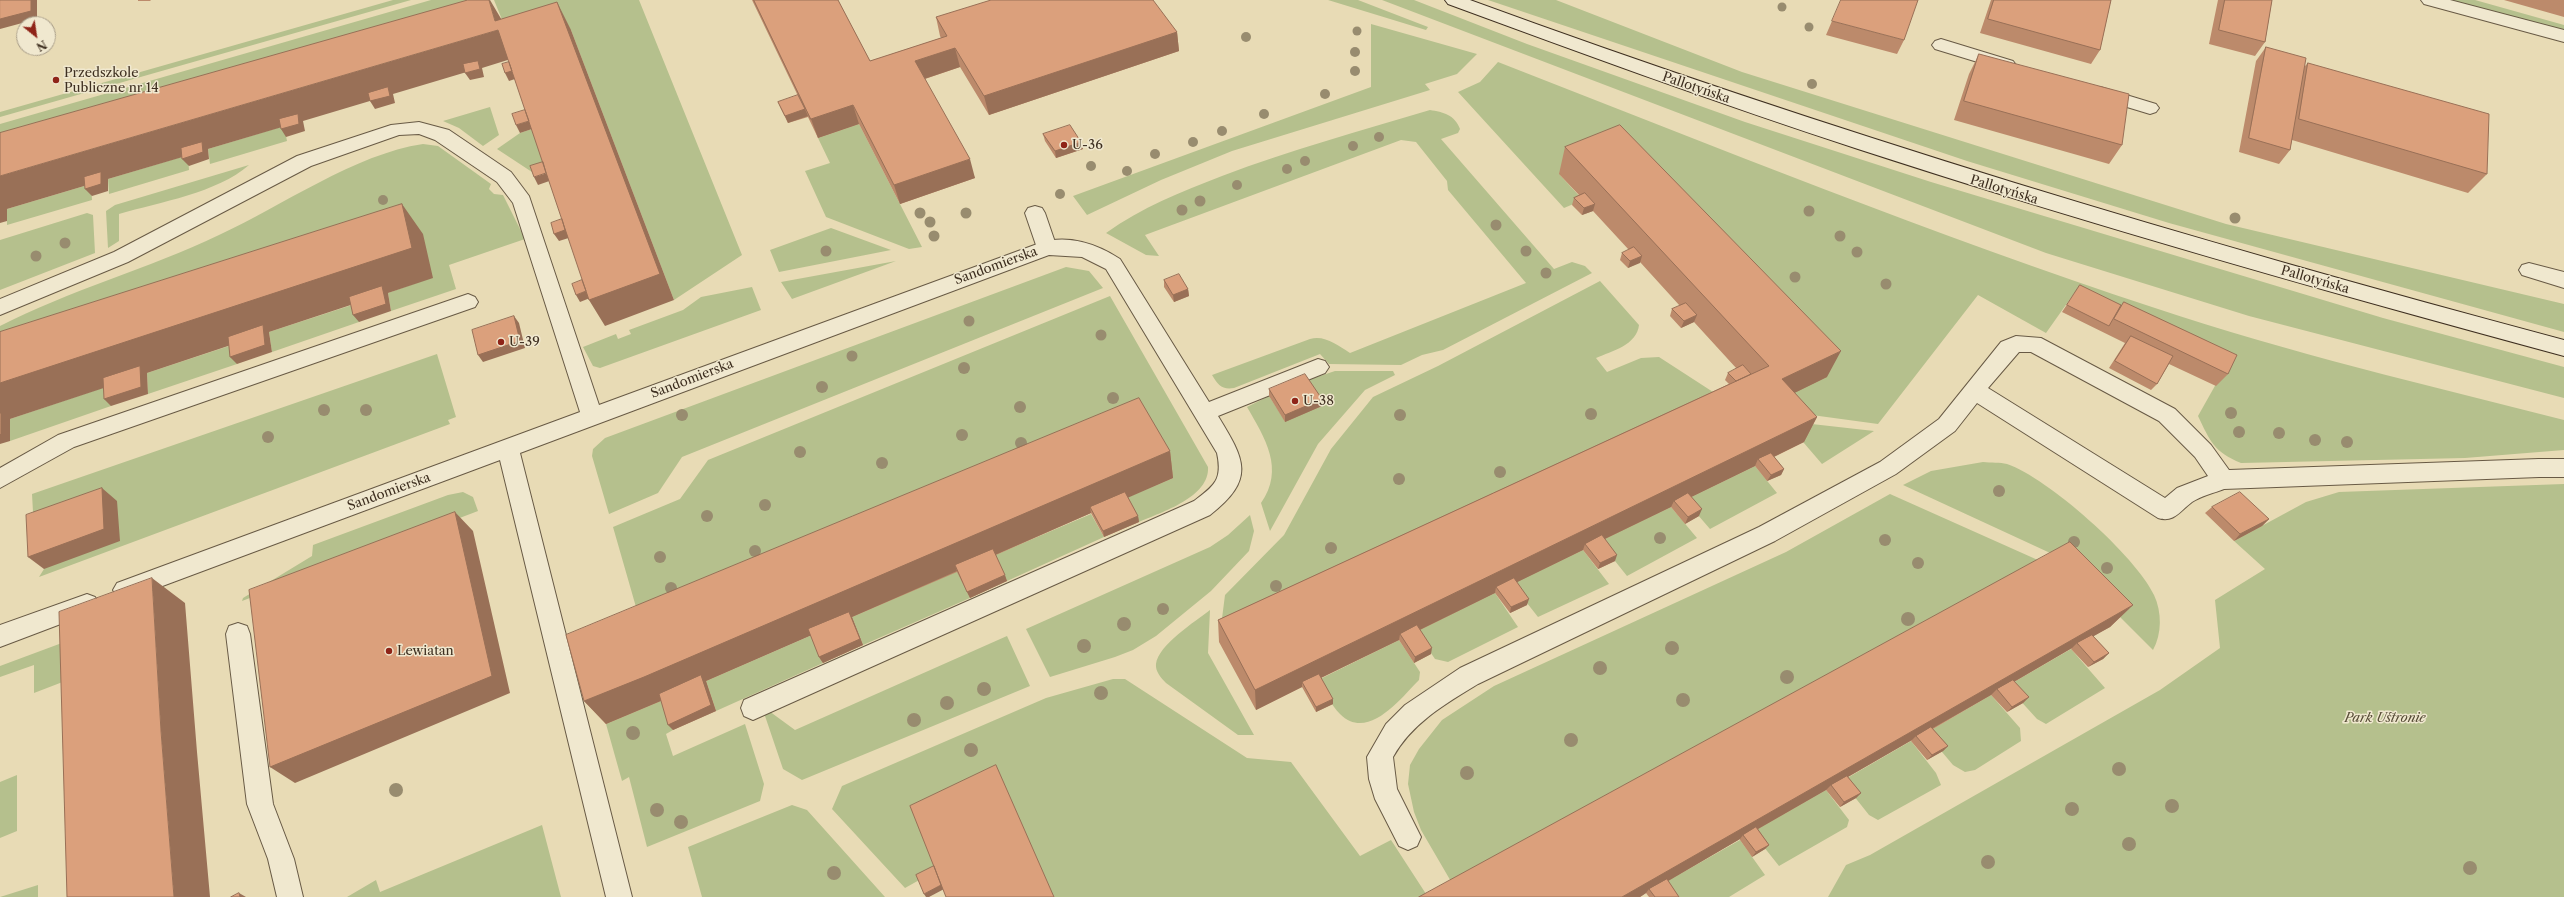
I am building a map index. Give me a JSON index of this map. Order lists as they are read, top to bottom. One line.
{"streets":{"street":["Pallotyńska","Sandomierska"]},"parks":["Park Ustronie"],"places":["Przedszkole Publiczne nr 14","U-36","U-39","U-38","Lewiatan"],"north":"bottom right"}
